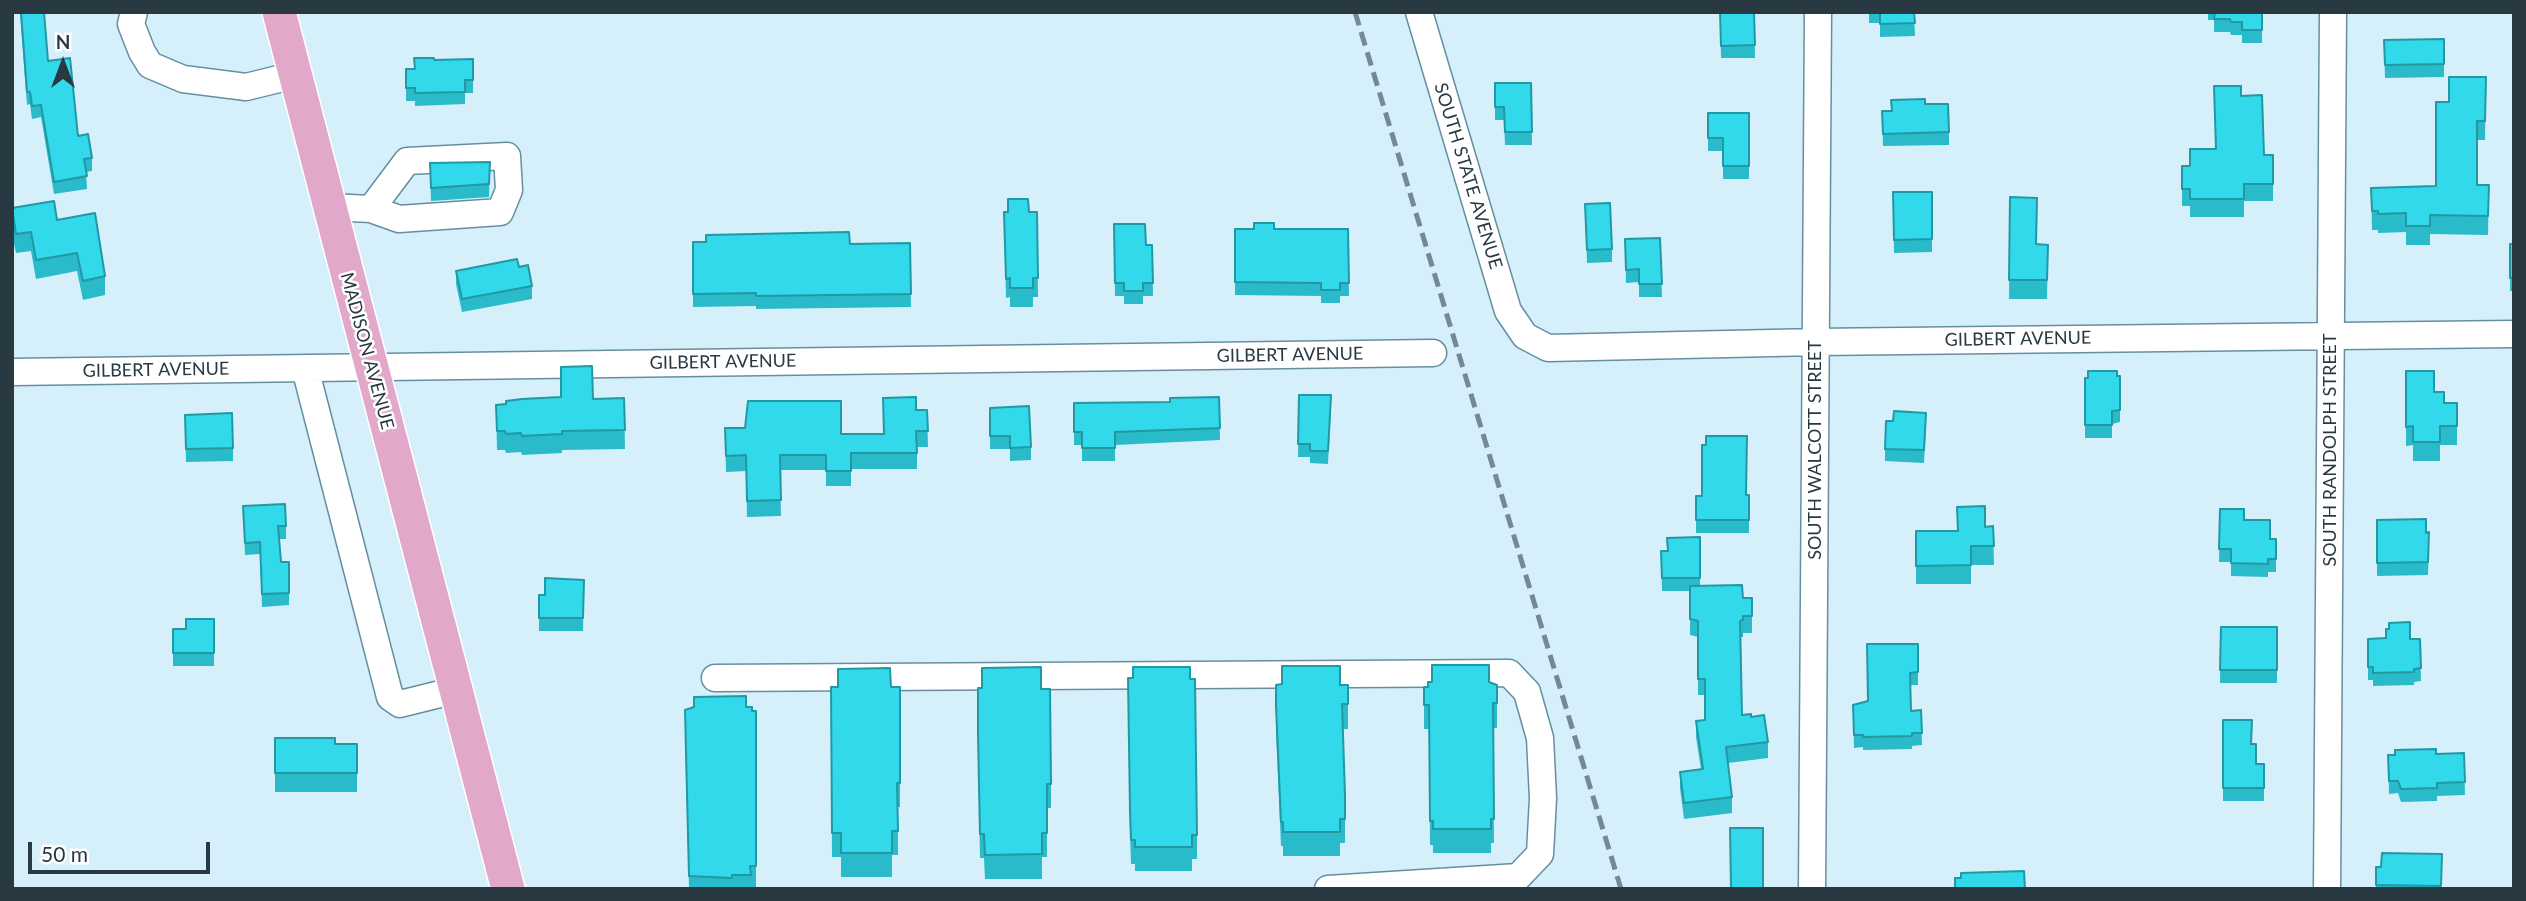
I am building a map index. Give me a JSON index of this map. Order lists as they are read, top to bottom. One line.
{"streets":{"main road":["MADISON AVENUE"],"street":["SOUTH STATE AVENUE","GILBERT AVENUE","SOUTH WALCOTT STREET","SOUTH RANDOLPH STREET"]},"crossings":[["SOUTH STATE AVENUE","GILBERT AVENUE"],["GILBERT AVENUE","MADISON AVENUE"],["GILBERT AVENUE","SOUTH WALCOTT STREET"],["GILBERT AVENUE","SOUTH RANDOLPH STREET"]],"scale_bar":"50 m","north":"top"}
